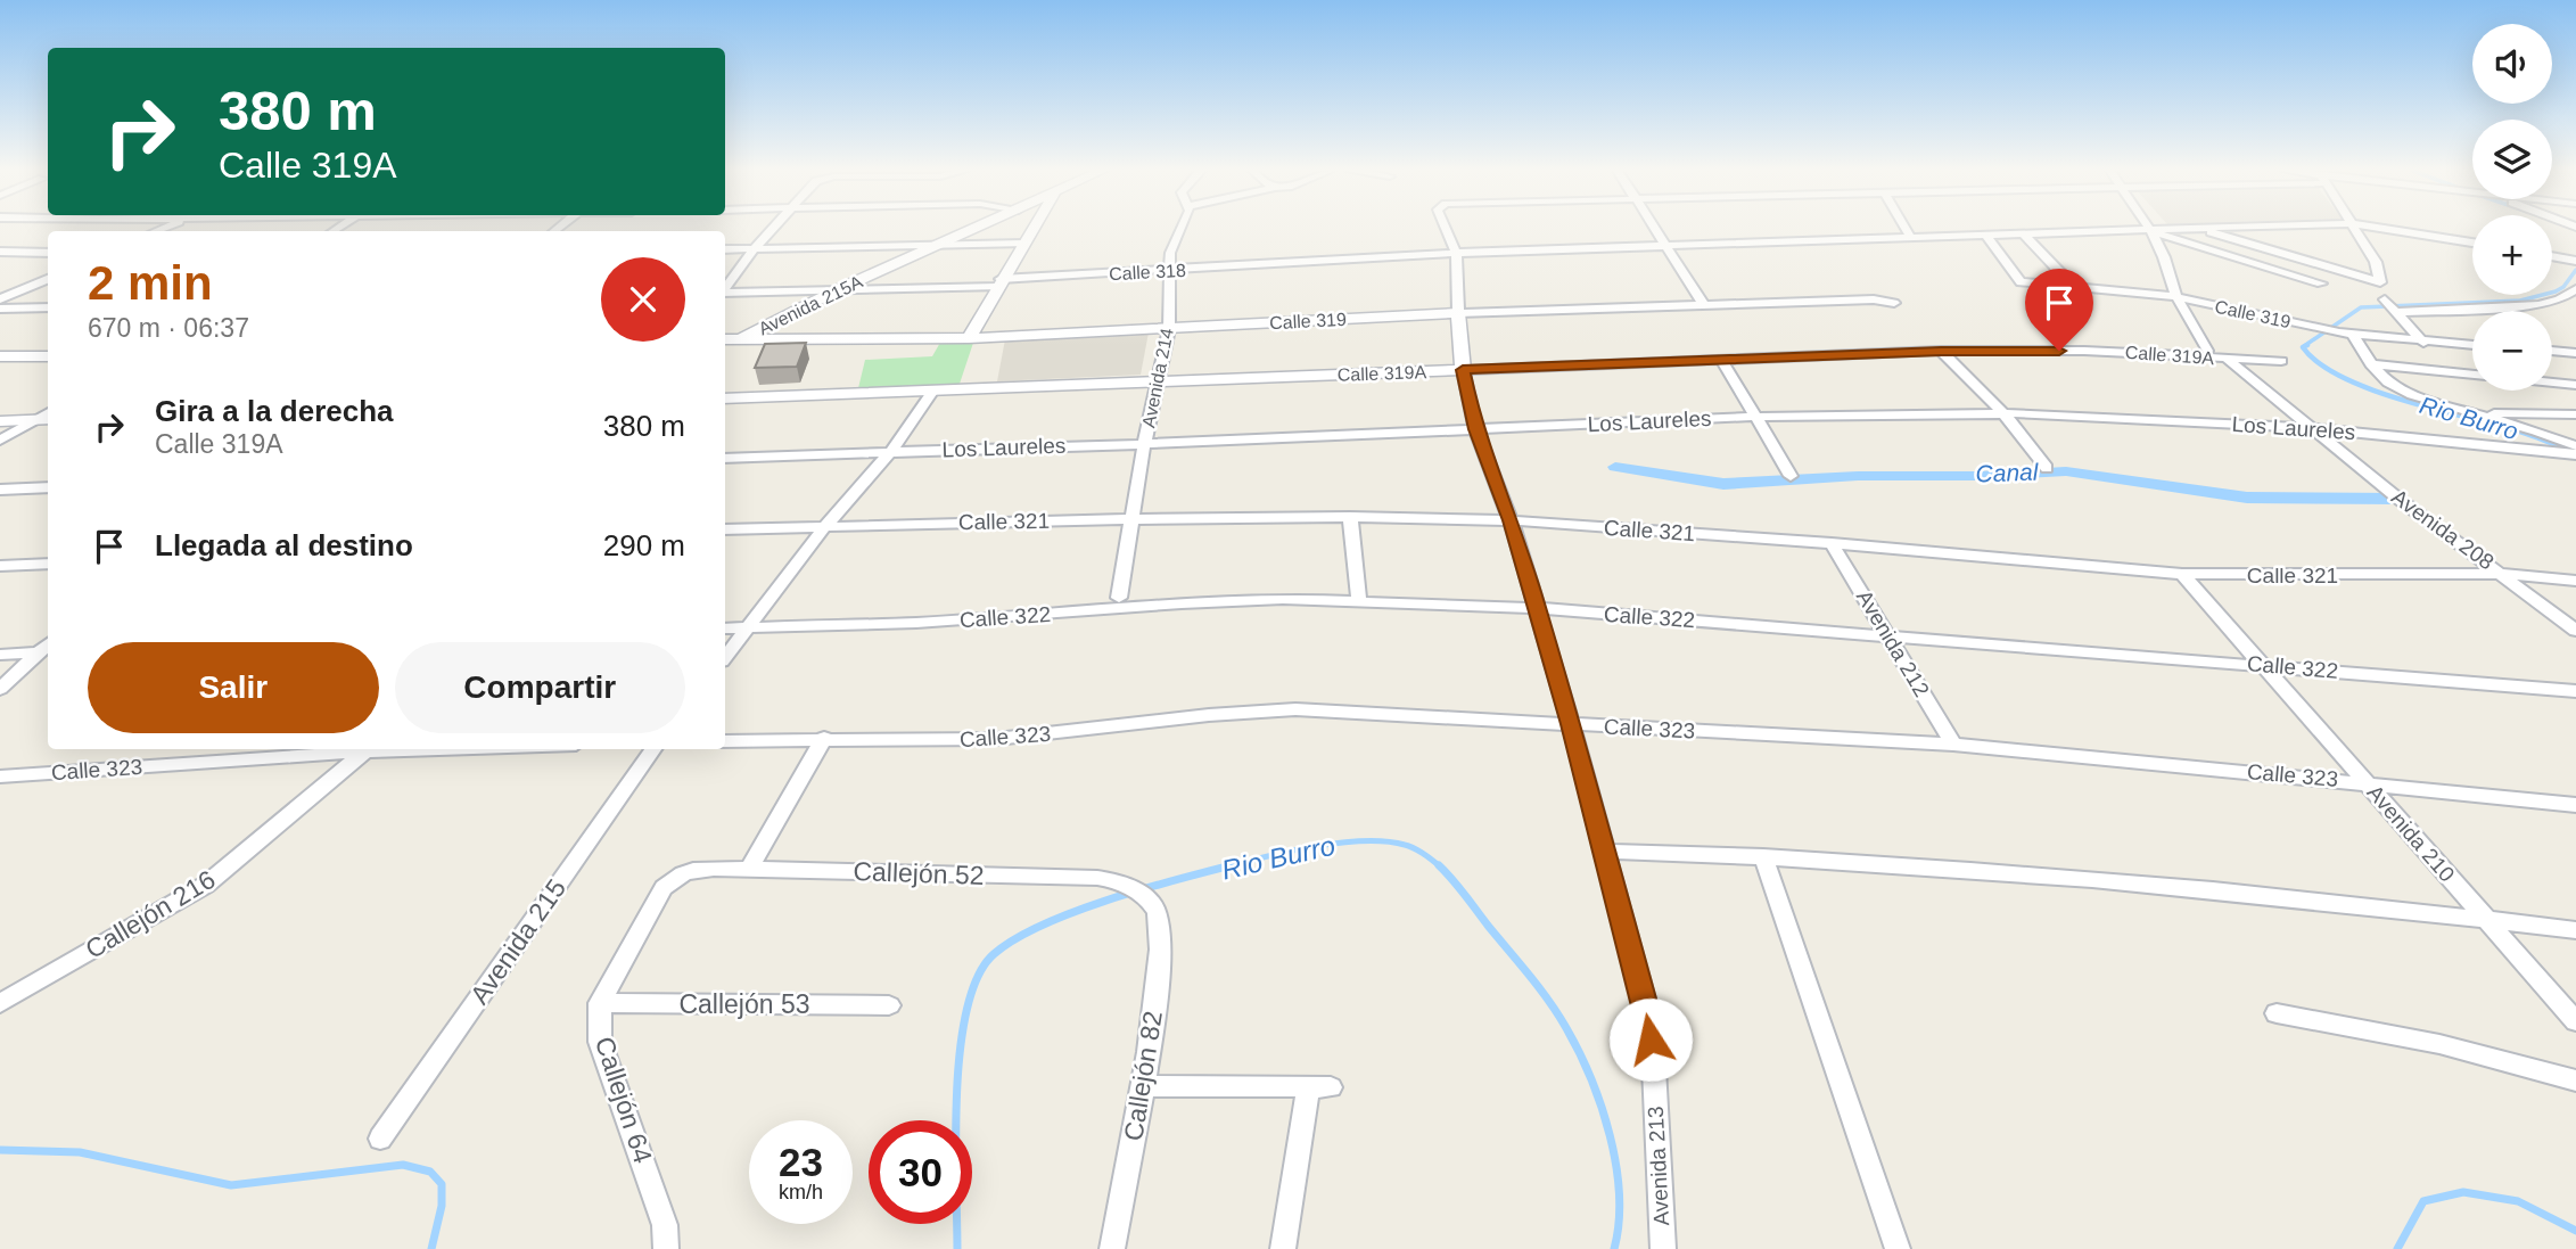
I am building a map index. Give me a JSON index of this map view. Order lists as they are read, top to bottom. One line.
{"streets":{"street":["Calle 318","Avenida 215A","Calle 319","Calle 319A","Avenida 214","Los Laureles","Calle 321","Avenida 208","Calle 322","Avenida 212","Calle 323","Avenida 210","Callejón 52","Callejón 216","Avenida 215","Callejón 53","Callejón 82","Callejón 64","Avenida 213"]},"crossings":[["Calle 318","Avenida 215A"],["Calle 318","Calle 319"],["Calle 318","Avenida 214"],["Calle 318","Avenida 213"],["Avenida 215A","Calle 319"],["Calle 319","Avenida 214"],["Calle 319","Avenida 213"],["Calle 319A","Avenida 214"],["Calle 319A","Avenida 208"],["Calle 319A","Avenida 213"],["Avenida 214","Los Laureles"],["Avenida 214","Calle 321"],["Los Laureles","Avenida 208"],["Los Laureles","Avenida 213"],["Calle 321","Avenida 208"],["Calle 321","Avenida 212"],["Calle 321","Avenida 210"],["Calle 321","Avenida 213"],["Calle 322","Avenida 212"],["Calle 322","Avenida 210"],["Calle 322","Avenida 213"],["Avenida 212","Calle 323"],["Calle 323","Avenida 210"],["Calle 323","Callejón 216"],["Calle 323","Avenida 213"],["Callejón 52","Callejón 82"],["Callejón 52","Callejón 64"],["Callejón 53","Callejón 64"]],"water":["Rio Burro","Canal"],"page":{"map_buttons":["+","−"],"turn":["380 m","Calle 319A"],"heading":["2 min","670 m · 06:37"],"list":[{"name":"Gira a la derecha","note":"Calle 319A","value":"380 m"},{"name":"Llegada al destino","value":"290 m"}],"buttons":["Salir","Compartir"],"speed":"23 km/h","limit":"30"}}
